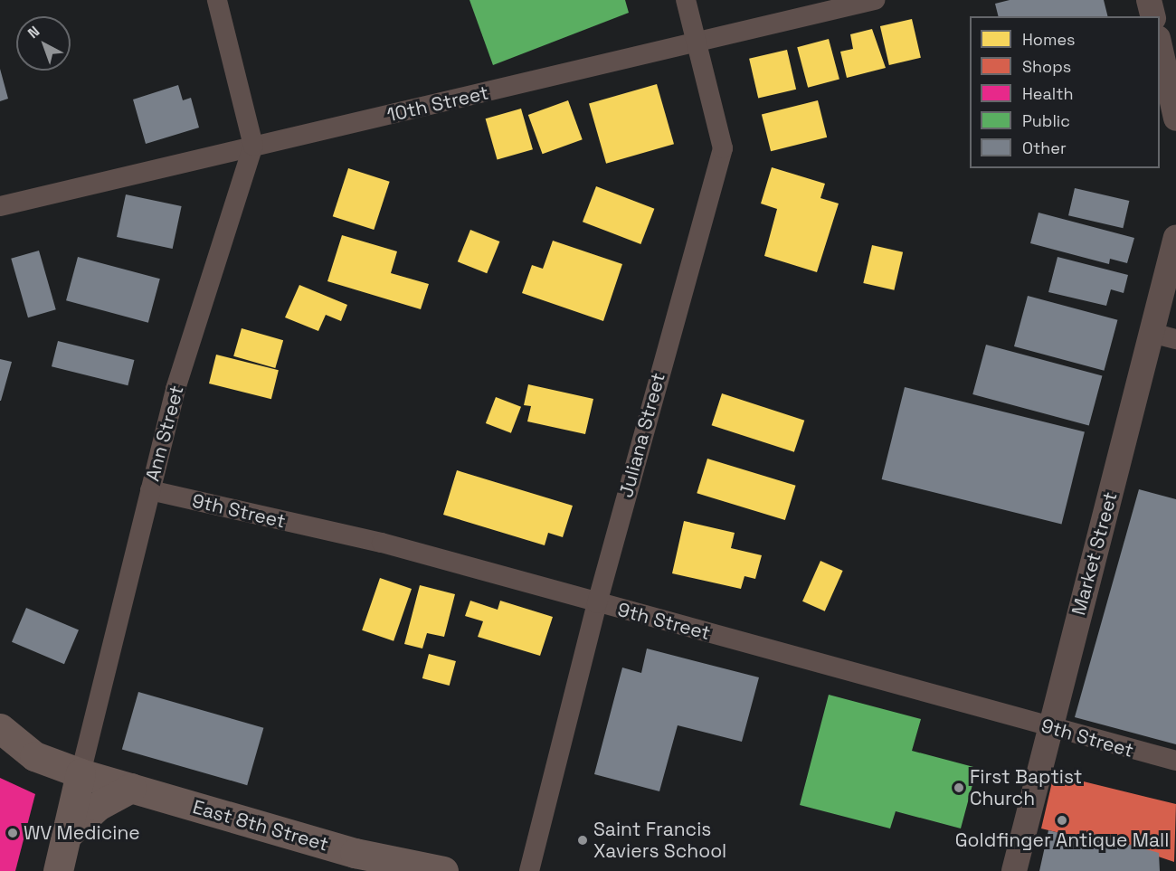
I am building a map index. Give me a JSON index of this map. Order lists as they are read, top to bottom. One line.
{"streets":{"main road":["Ann Street","East 8th Street"],"street":["10th Street","Juliana Street","9th Street","Market Street"]},"crossings":[["10th Street","Ann Street"],["10th Street","Juliana Street"],["Ann Street","9th Street"],["Ann Street","East 8th Street"],["Juliana Street","9th Street"],["9th Street","Market Street"]],"places":["First Baptist Church","Goldfinger Antique Mall","WV Medicine","Saint Francis Xaviers School"],"legend":["Homes","Shops","Health","Public","Other"],"north":"top left"}
